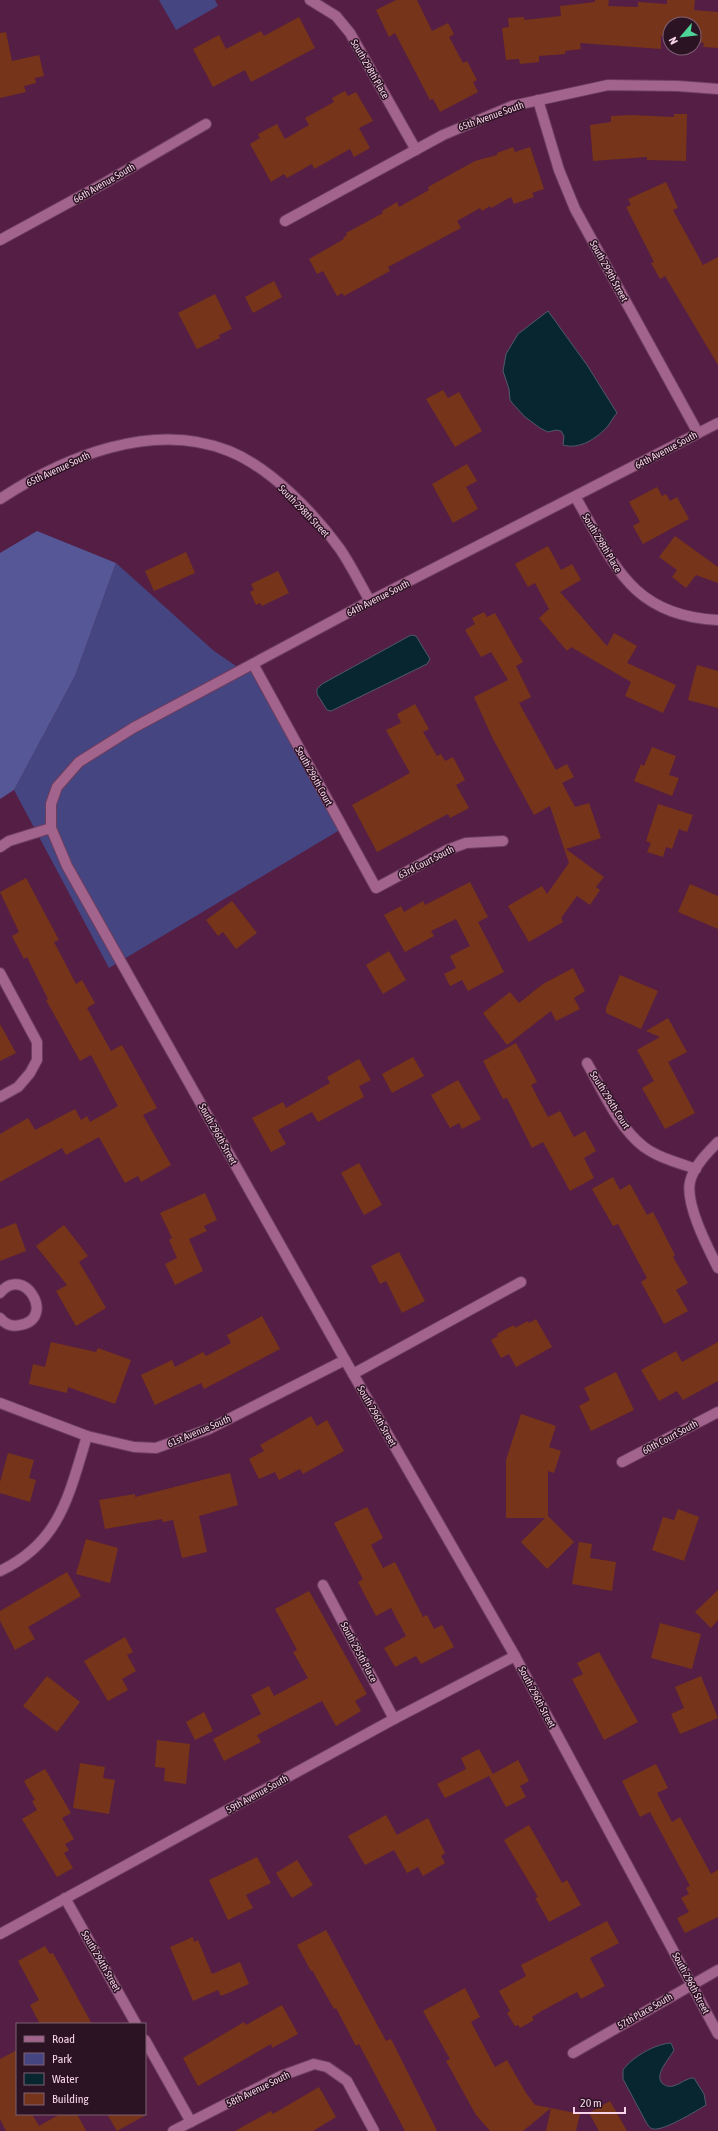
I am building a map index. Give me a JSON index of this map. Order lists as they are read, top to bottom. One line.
{"streets":{"street":["South 298th Place","65th Avenue South","66th Avenue South","South 299th Street","64th Avenue South","South 298th Street","South 296th Court","63rd Court South","South 296th Street","61st Avenue South","60th Court South","South 295th Place","59th Avenue South","South 294th Street","57th Place South","58th Avenue South"]},"crossings":[["South 298th Place","65th Avenue South"],["South 298th Place","64th Avenue South"],["65th Avenue South","South 299th Street"],["65th Avenue South","South 298th Street"],["South 299th Street","64th Avenue South"],["64th Avenue South","South 298th Street"],["64th Avenue South","South 296th Court"],["64th Avenue South","South 296th Street"],["South 296th Court","63rd Court South"],["South 296th Street","61st Avenue South"],["South 296th Street","59th Avenue South"],["South 296th Street","57th Place South"],["South 295th Place","59th Avenue South"],["59th Avenue South","South 294th Street"]],"legend":["Road","Park","Water","Building"],"scale_bar":"20 m","north":"bottom left"}
